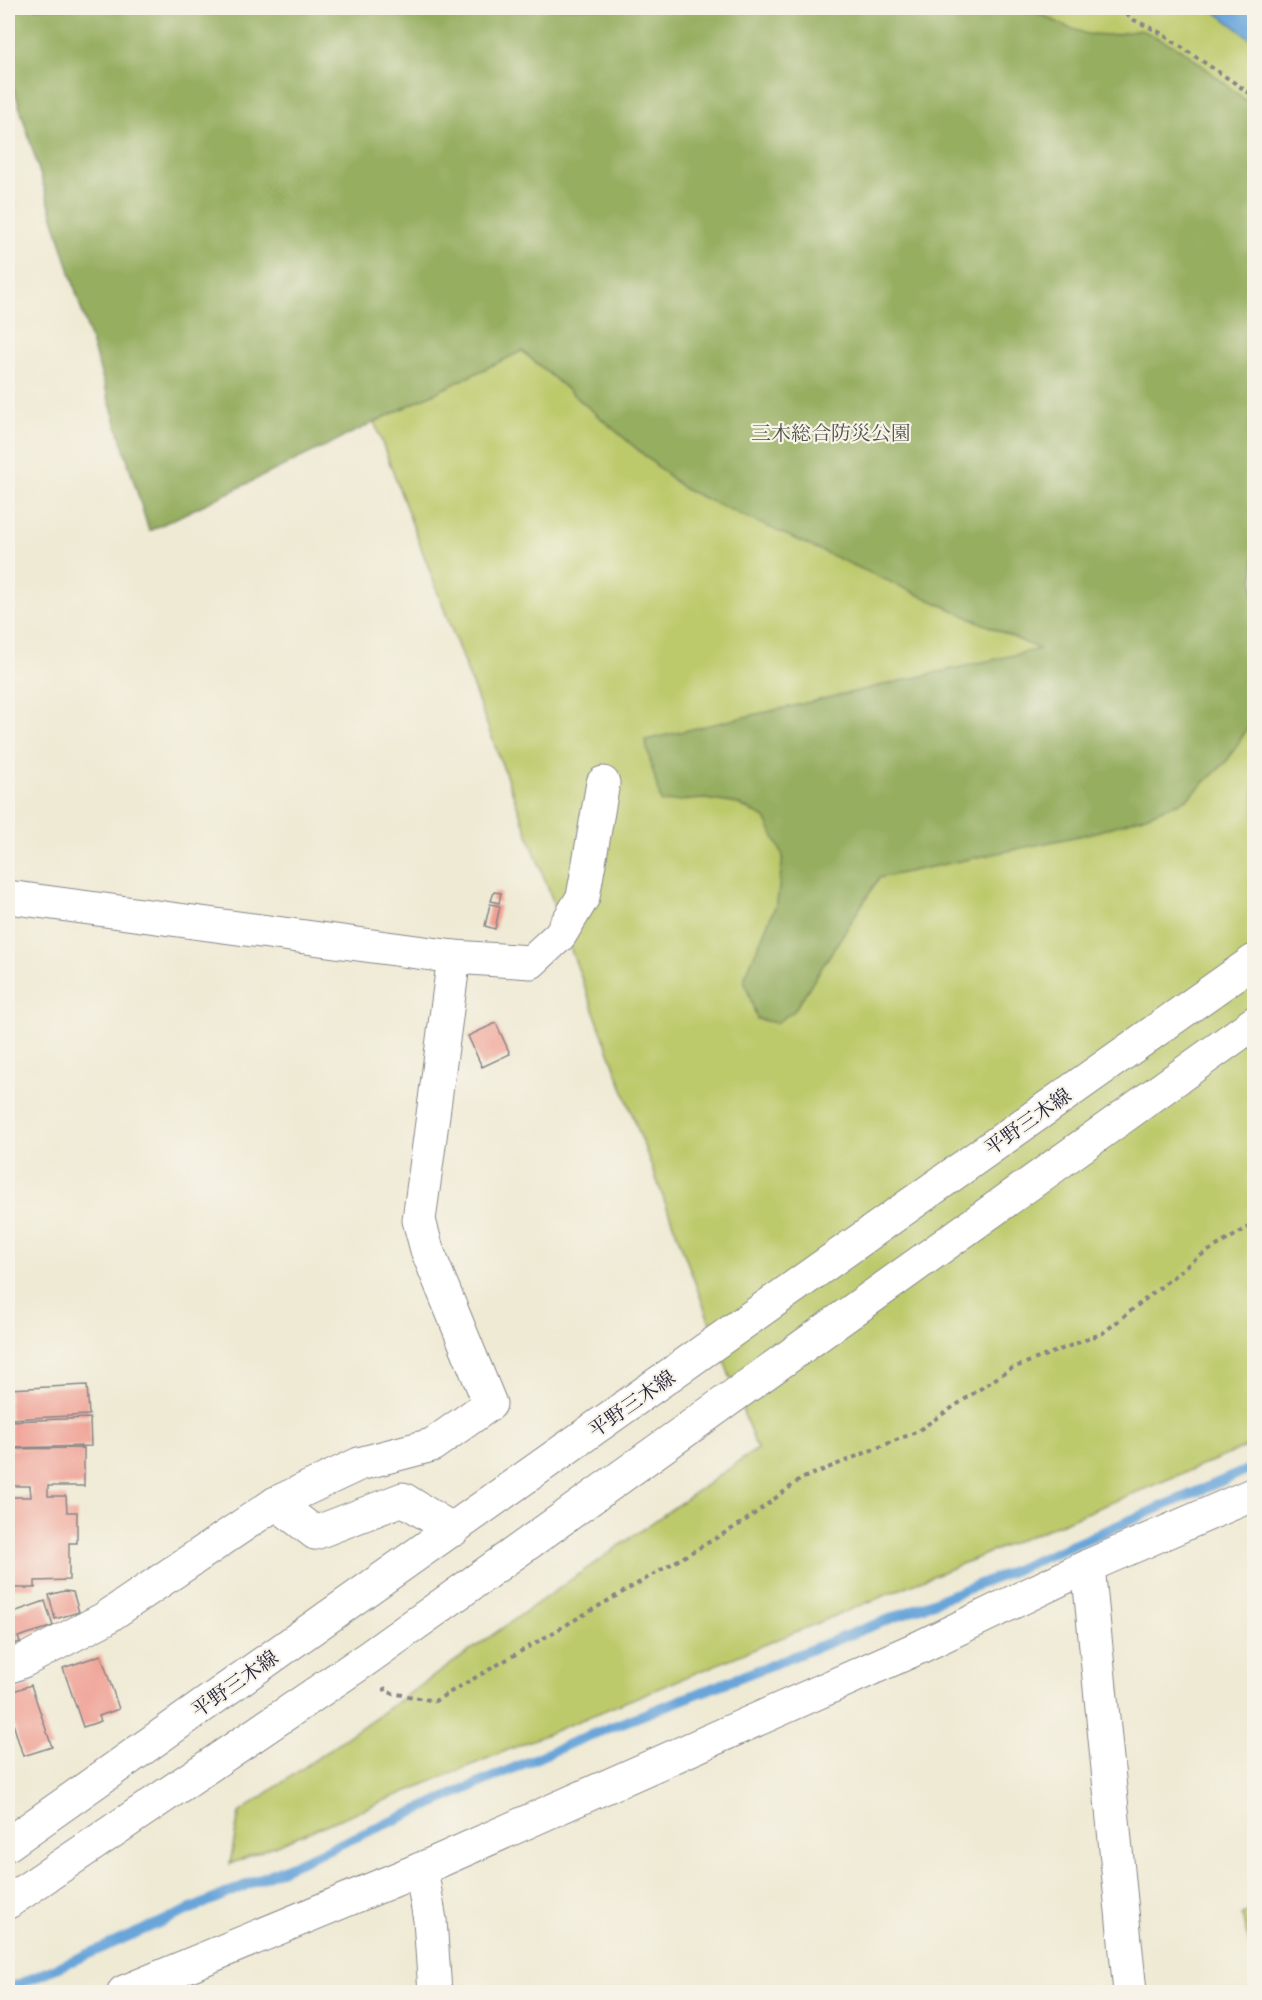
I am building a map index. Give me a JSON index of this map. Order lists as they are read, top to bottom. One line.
{"streets":{"street":["平野三木線"]},"parks":["三木総合防災公園"]}
